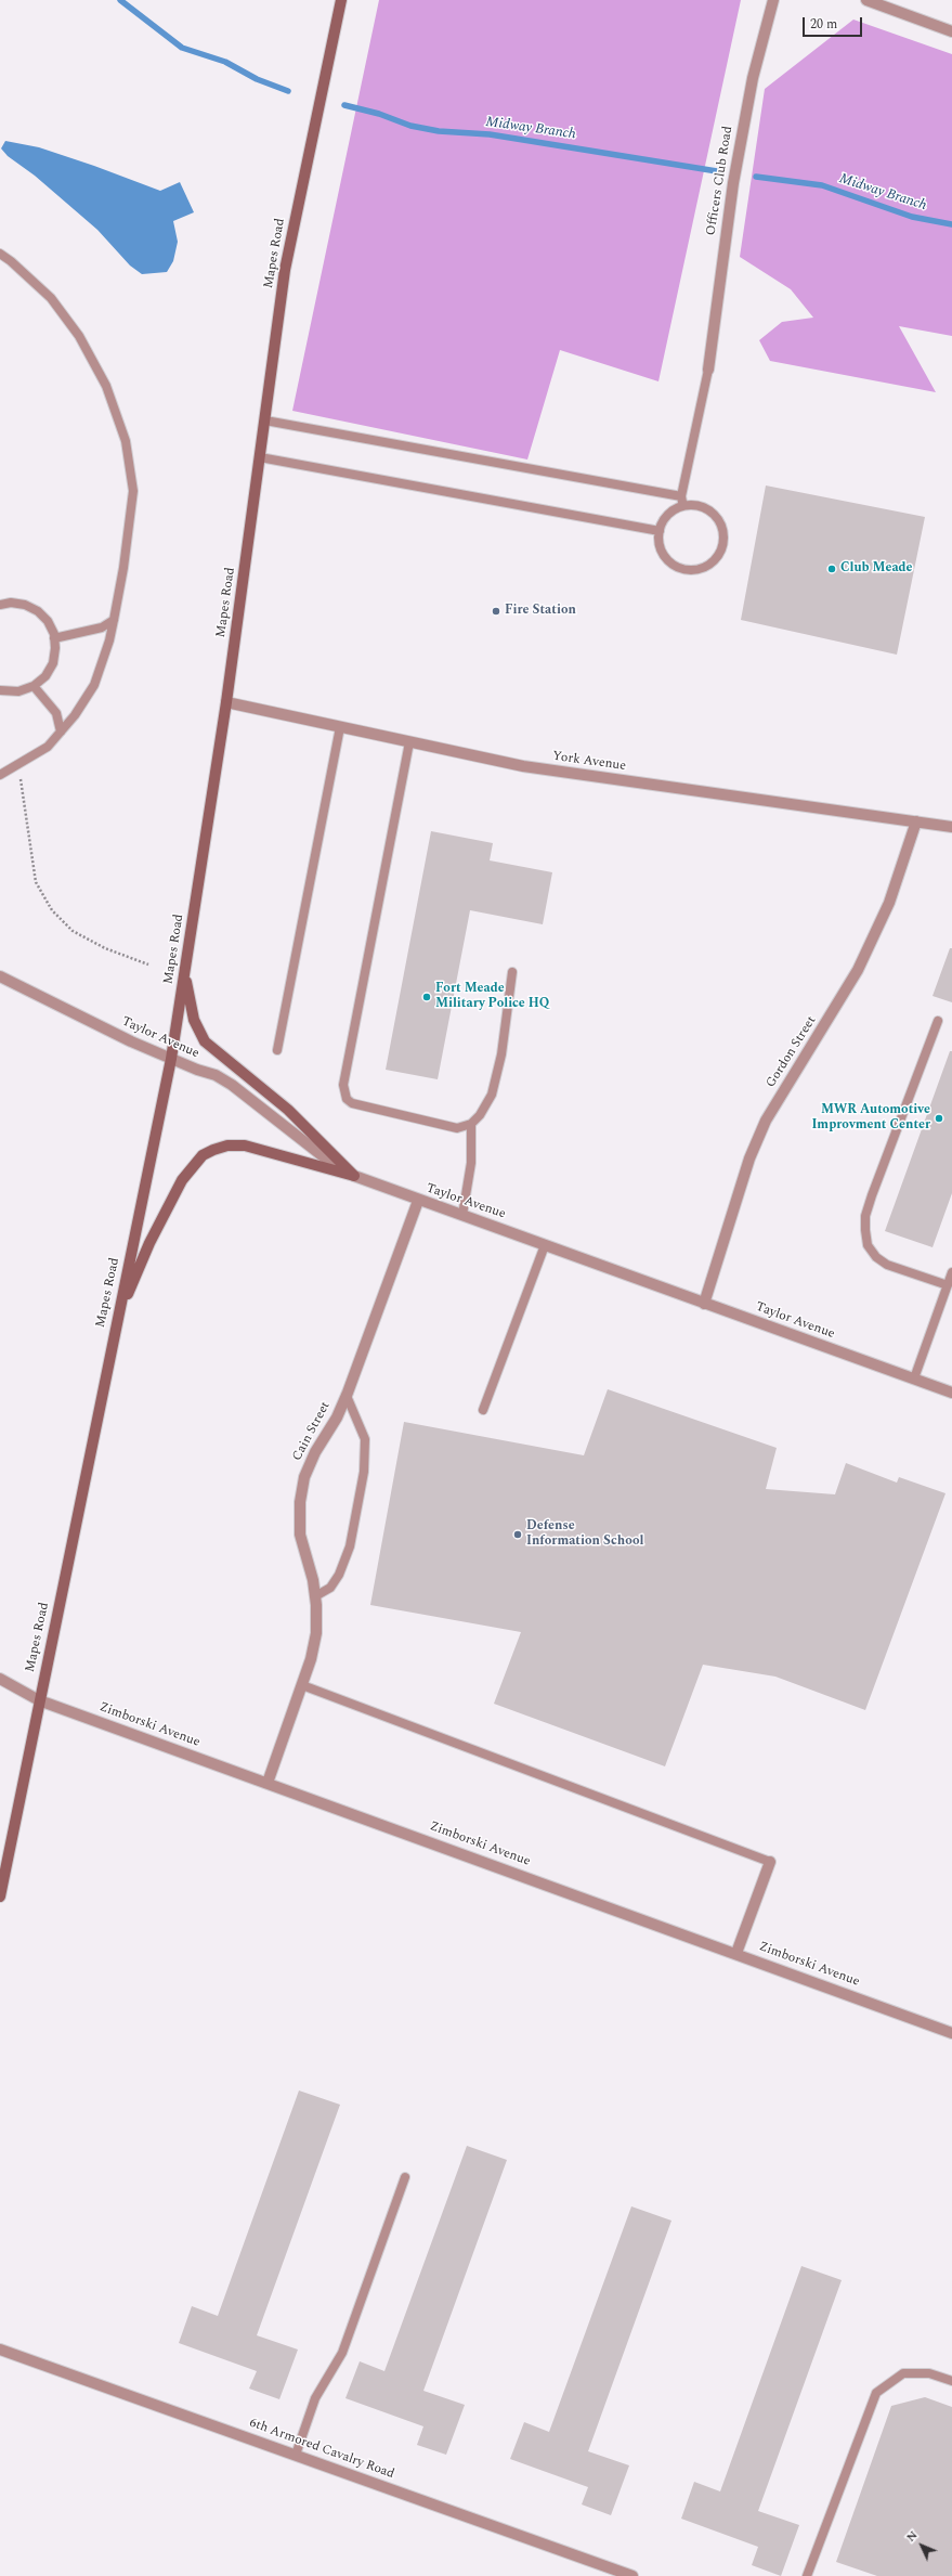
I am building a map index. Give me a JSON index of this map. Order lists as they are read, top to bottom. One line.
{"streets":{"street":["Officers Club Road","Mapes Road","York Avenue","Taylor Avenue","Gordon Street","Cain Street","Zimborski Avenue","6th Armored Cavalry Road"]},"crossings":[["Mapes Road","York Avenue"],["Mapes Road","Taylor Avenue"],["Mapes Road","Zimborski Avenue"],["York Avenue","Gordon Street"],["Taylor Avenue","Gordon Street"],["Taylor Avenue","Cain Street"],["Cain Street","Zimborski Avenue"]],"water":["Midway Branch"],"places":["Club Meade","Fire Station","Fort Meade Military Police HQ","MWR Automotive Improvment Center","Defense Information School"],"scale_bar":"20 m","north":"top left"}
